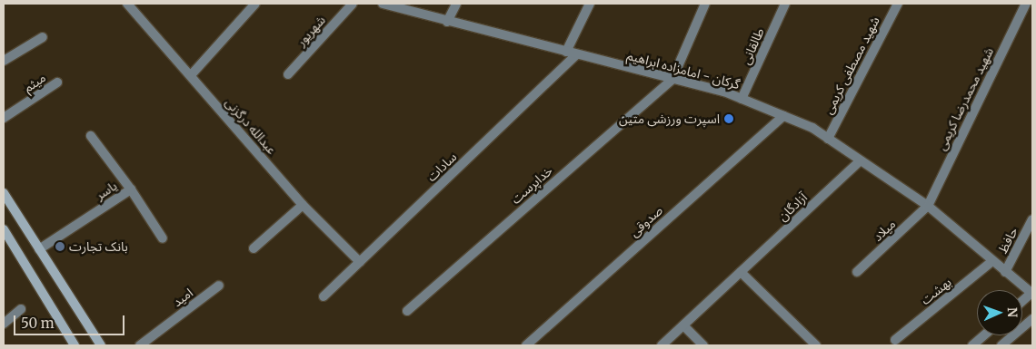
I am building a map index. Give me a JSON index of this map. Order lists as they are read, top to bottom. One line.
{"streets":{"street":["شهریور","طالقانی","شهید مصطفی کریمی","گرکان - امامزاده ابراهیم","میثم","شهید محمدرضا کریمی","عبدالله درگزنی","سادات","خداپرست","یاسر","آزادگان","صدوقی","میلاد","حافظ","بهشت","امید"]},"crossings":[["طالقانی","گرکان - امامزاده ابراهیم"],["شهید مصطفی کریمی","گرکان - امامزاده ابراهیم"],["گرکان - امامزاده ابراهیم","شهید محمدرضا کریمی"],["گرکان - امامزاده ابراهیم","سادات"],["گرکان - امامزاده ابراهیم","خداپرست"],["گرکان - امامزاده ابراهیم","آزادگان"],["گرکان - امامزاده ابراهیم","صدوقی"],["گرکان - امامزاده ابراهیم","میلاد"],["گرکان - امامزاده ابراهیم","حافظ"],["گرکان - امامزاده ابراهیم","بهشت"],["شهید محمدرضا کریمی","میلاد"],["عبدالله درگزنی","سادات"]],"places":["اسپرت ورزشی متین","بانک تجارت"],"scale_bar":"50 m","north":"right"}
